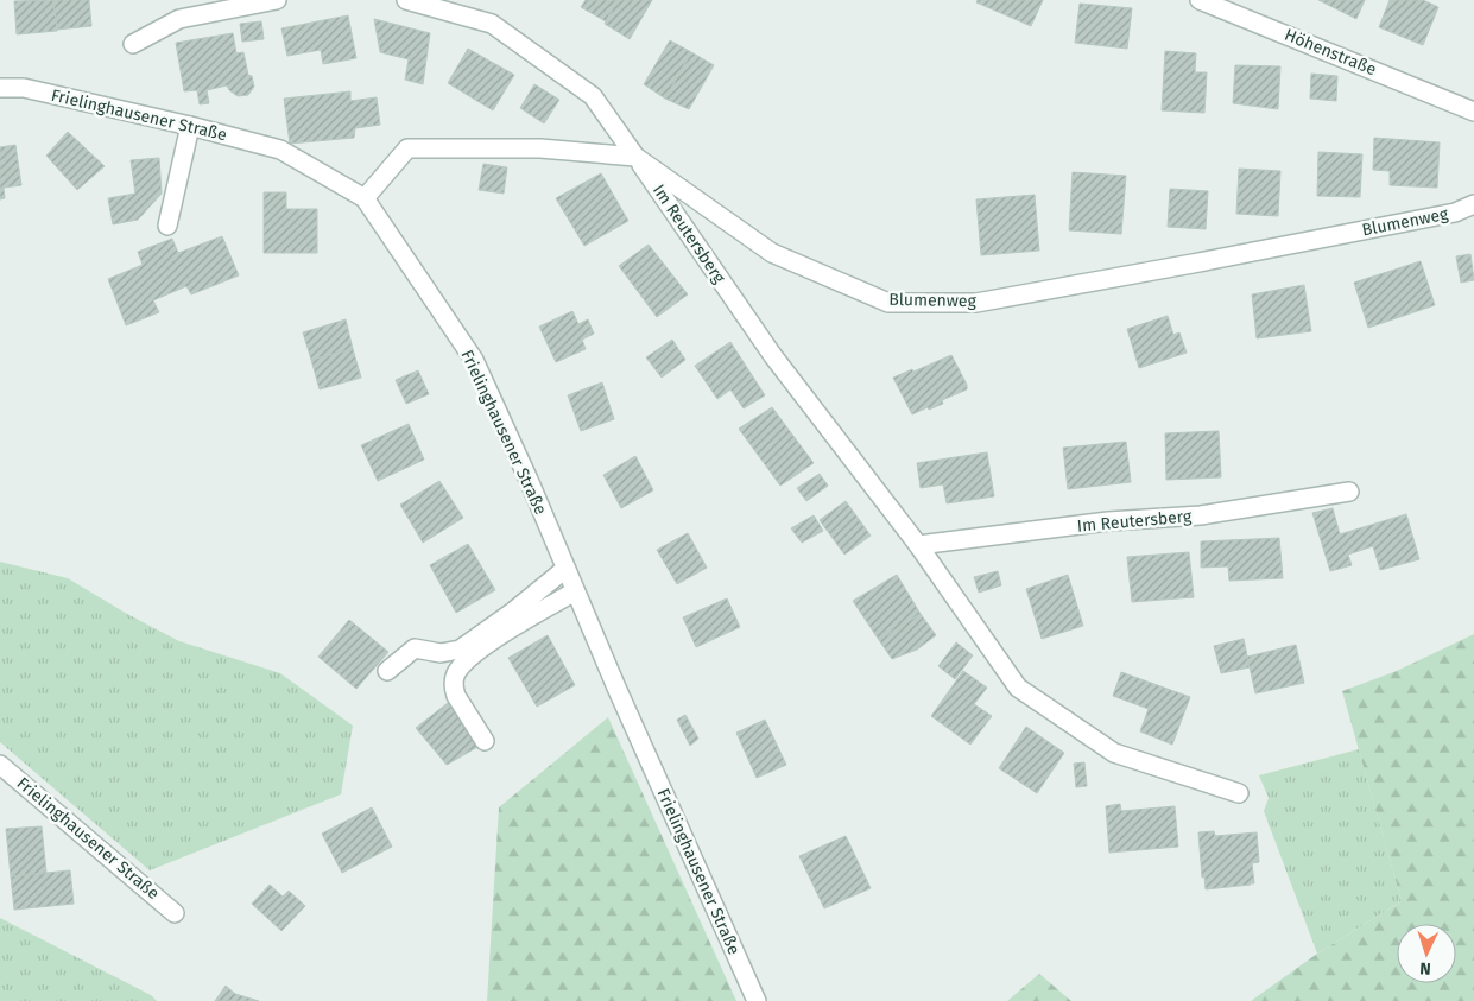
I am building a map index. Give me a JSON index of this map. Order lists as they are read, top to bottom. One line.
{"streets":{"street":["Höhenstraße","Frielinghausener Straße","Blumenweg","Im Reutersberg"]},"crossings":[["Blumenweg","Im Reutersberg"]],"north":"bottom"}
